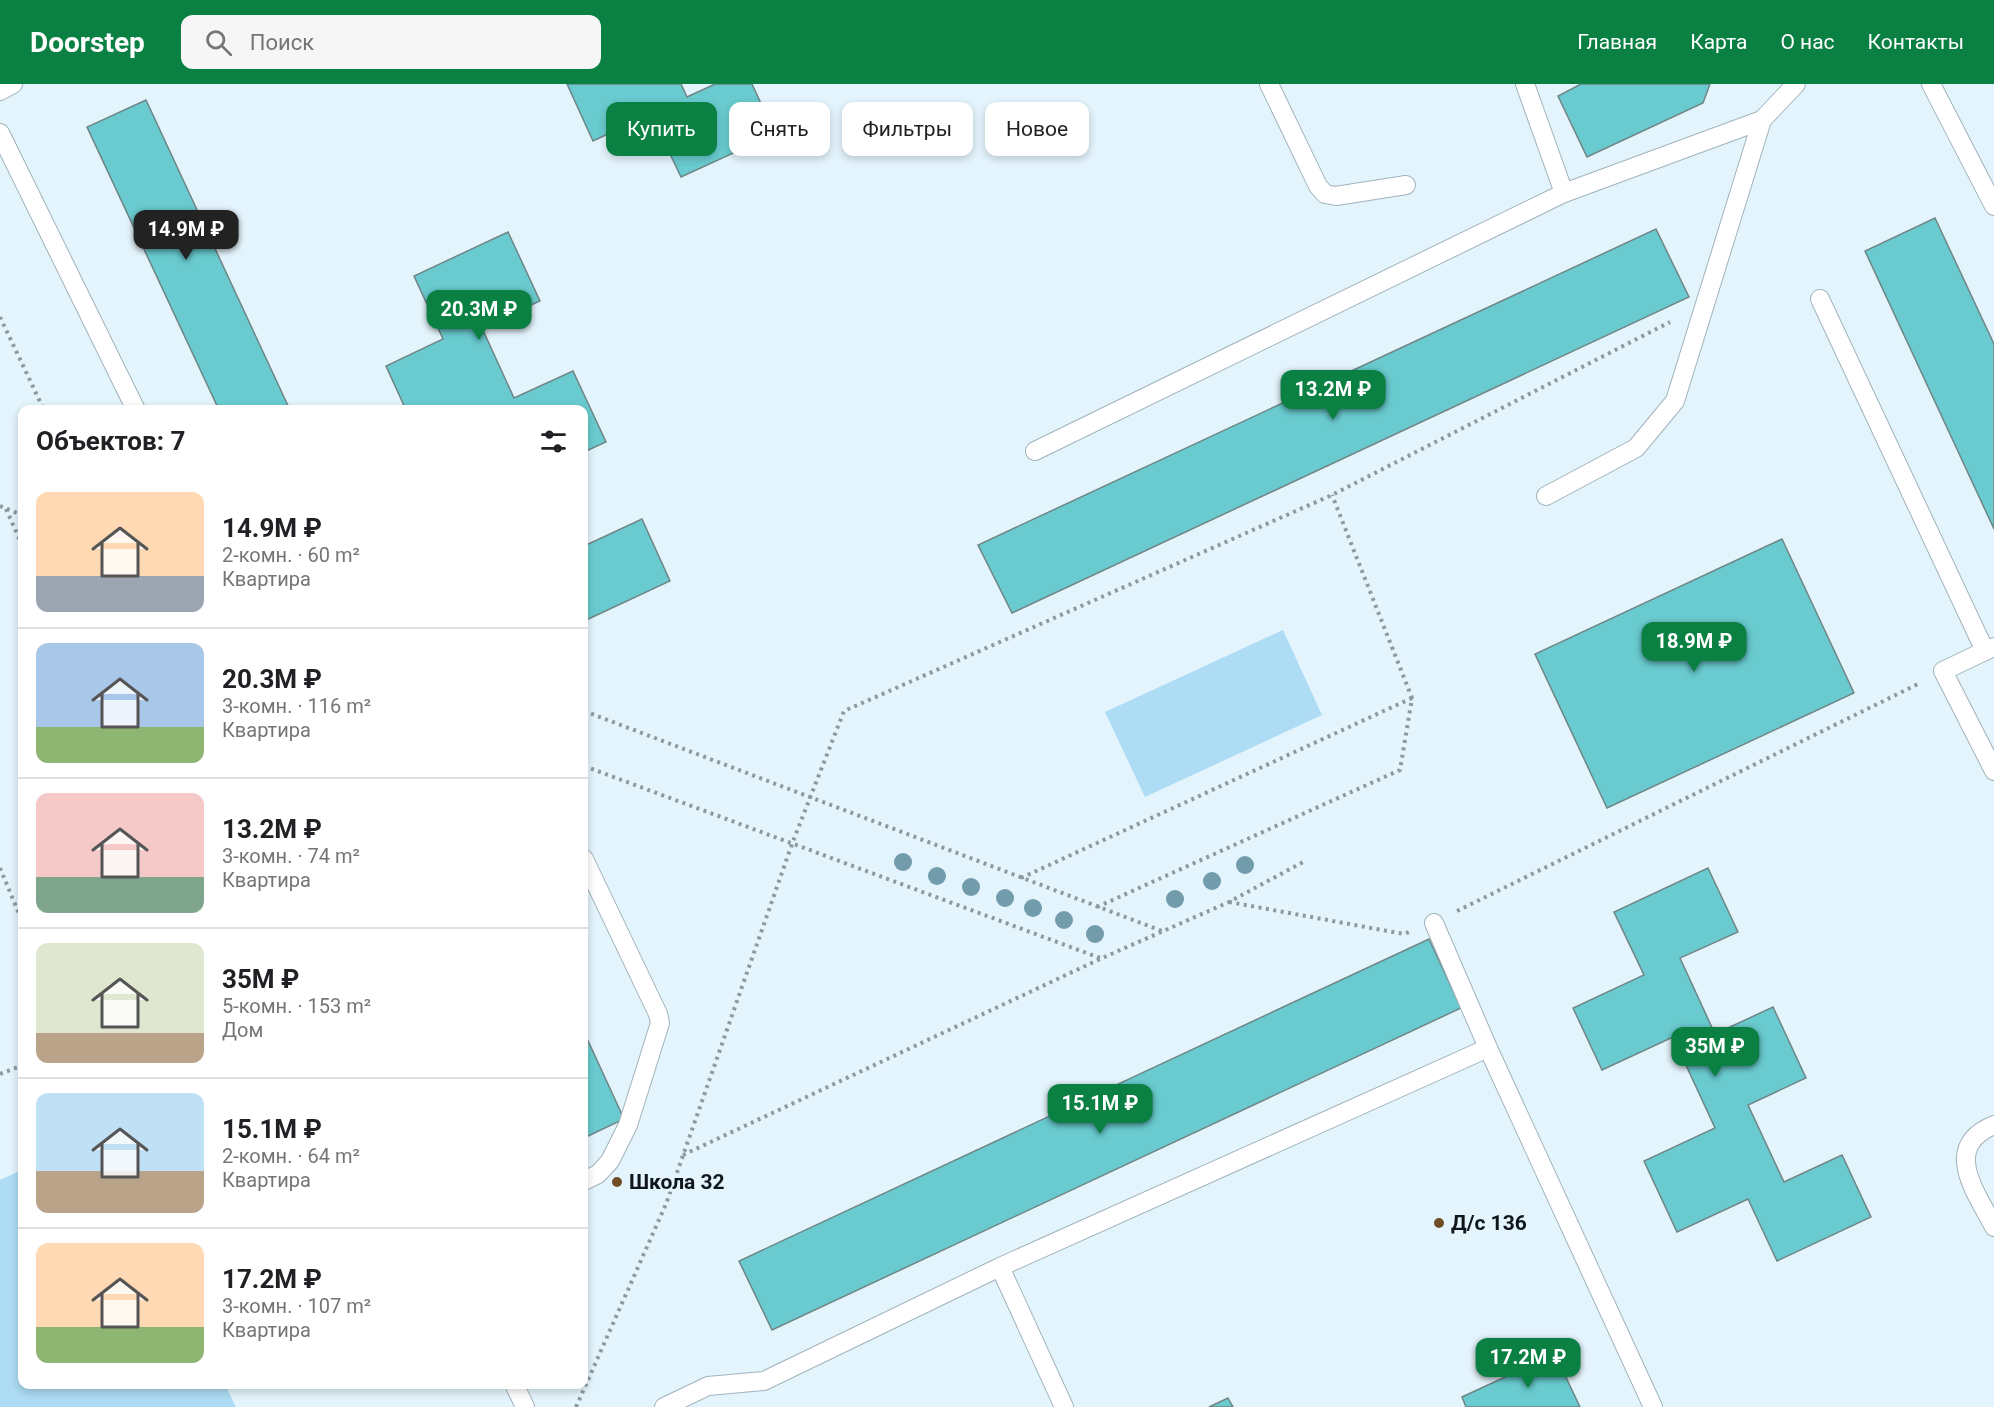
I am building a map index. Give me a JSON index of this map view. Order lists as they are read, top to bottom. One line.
{"places":["Школа 32","Д/с 136"],"page":{"header":"Doorstep","search":"Поиск","nav":["Главная","Карта","О нас","Контакты"],"chip":["Купить","Снять","Фильтры","Новое"],"price":["14.9M ₽","20.3M ₽","13.2M ₽","18.9M ₽","35M ₽","15.1M ₽","17.2M ₽"],"heading":"Объектов: 7","list":[{"name":"14.9M ₽","note":"2-комн. · 60 m² · Квартира"},{"name":"20.3M ₽","note":"3-комн. · 116 m² · Квартира"},{"name":"13.2M ₽","note":"3-комн. · 74 m² · Квартира"},{"name":"35M ₽","note":"5-комн. · 153 m² · Дом"},{"name":"15.1M ₽","note":"2-комн. · 64 m² · Квартира"},{"name":"17.2M ₽","note":"3-комн. · 107 m² · Квартира"}]}}
